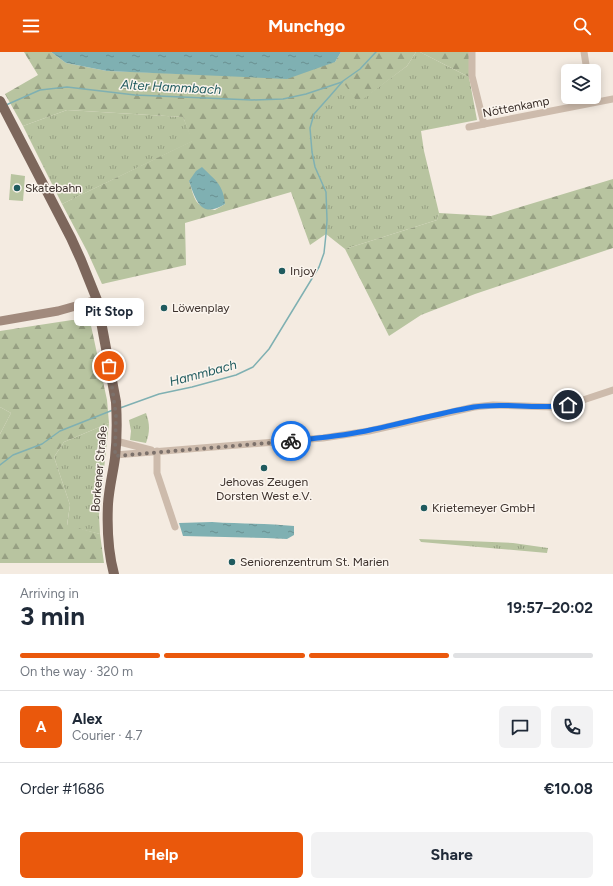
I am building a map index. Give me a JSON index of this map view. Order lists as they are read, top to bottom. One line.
{"streets":{"main road":["Borkener Straße"],"street":["Nöttenkamp"]},"water":["Alter Hammbach","Hammbach"],"places":["Skatebahn","Injoy","Löwenplay","Pit Stop","Jehovas Zeugen Dorsten West e.V.","Krietemeyer GmbH","Seniorenzentrum St. Marien"],"page":{"header":"Munchgo","bubble":"Pit Stop","heading":["3 min","Arriving in","19:57–20:02"],"panel":["Alex","Courier · 4.7","Order #1686","€10.08"],"bar":"On the way · 320 m","round":"A","buttons":["Help","Share"]}}
